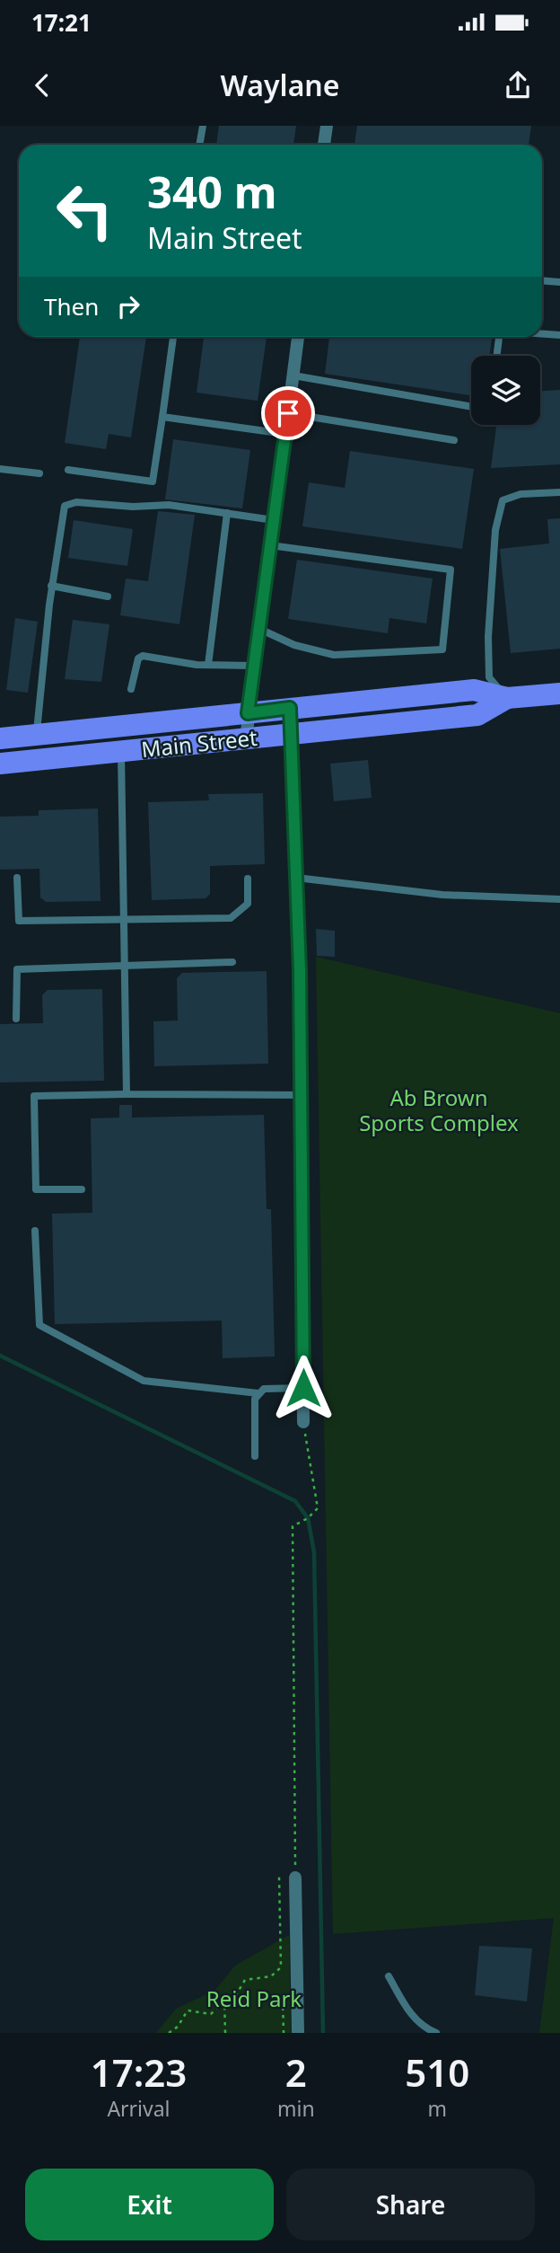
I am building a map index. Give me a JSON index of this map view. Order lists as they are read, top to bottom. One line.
{"streets":{"main road":["Main Street"]},"parks":["Ab Brown Sports Complex","Reid Park"],"page":{"status":"17:21","header":"Waylane","turn":["340 m","Main Street"],"then":"Then","eta":["17:23","Arrival","2","min","510","m"],"buttons":["Exit","Share"]}}
